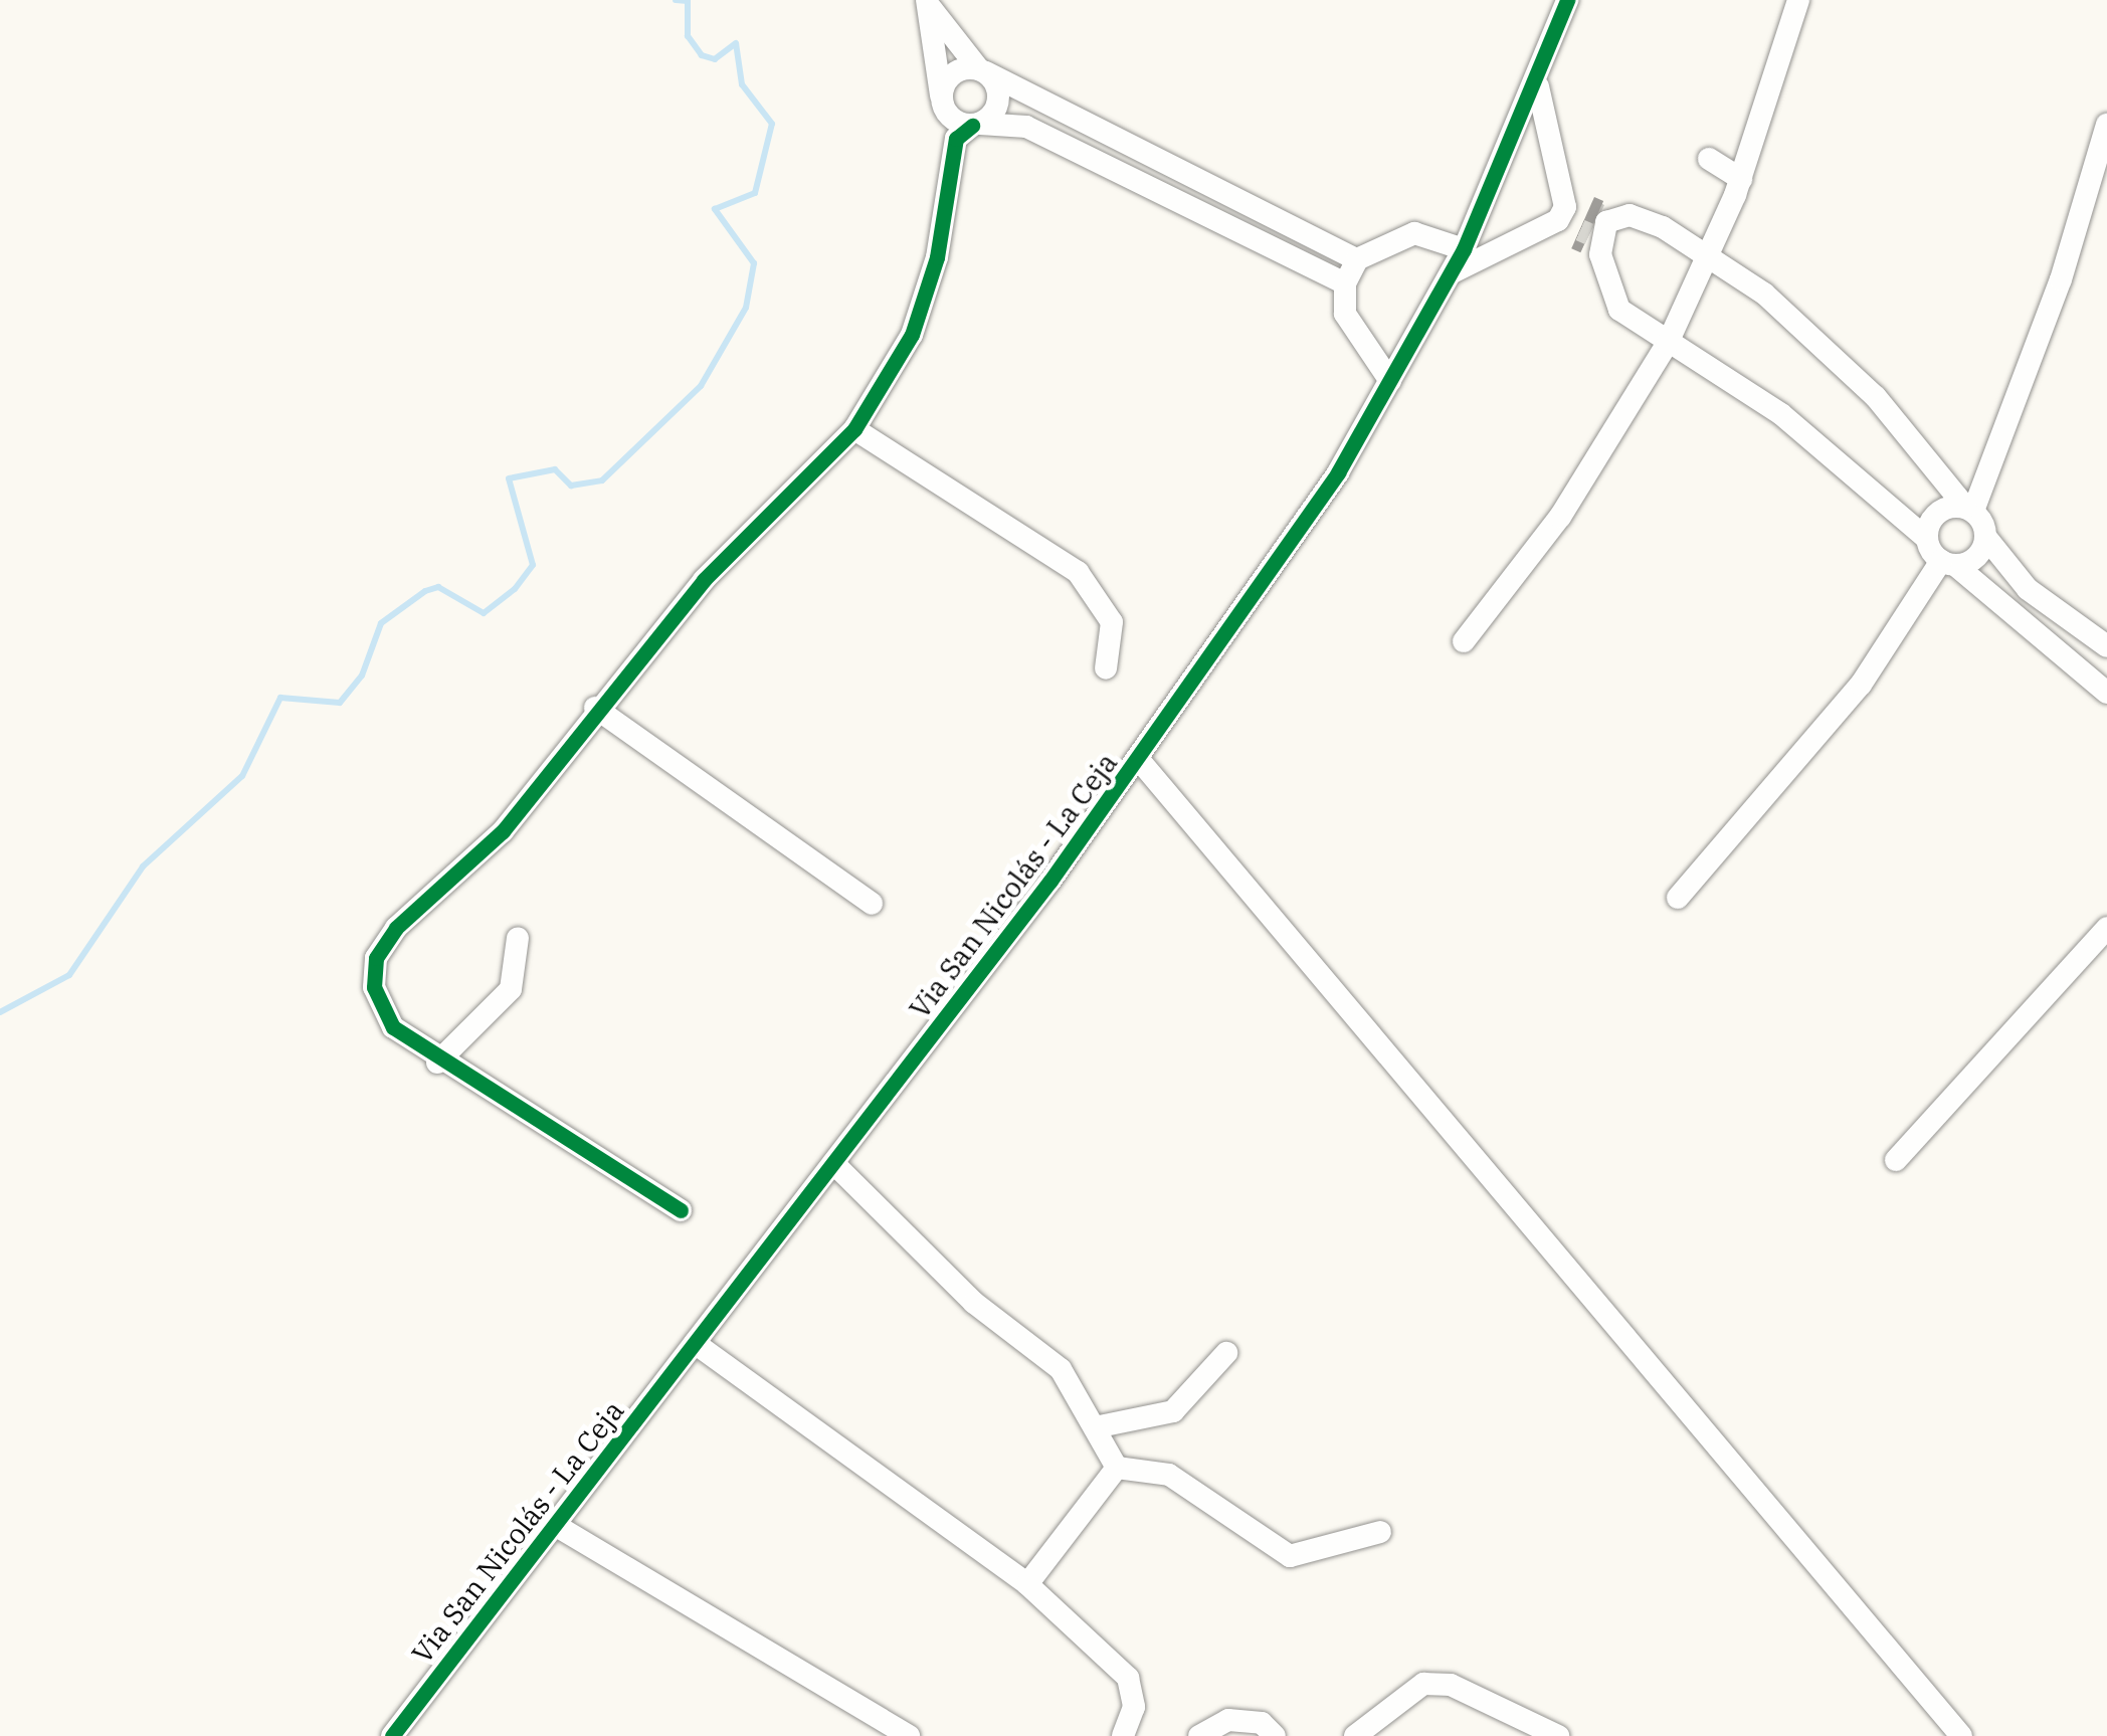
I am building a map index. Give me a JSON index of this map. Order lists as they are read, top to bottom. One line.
{"streets":{"street":["Via San Nicolás - La Ceja"]}}
